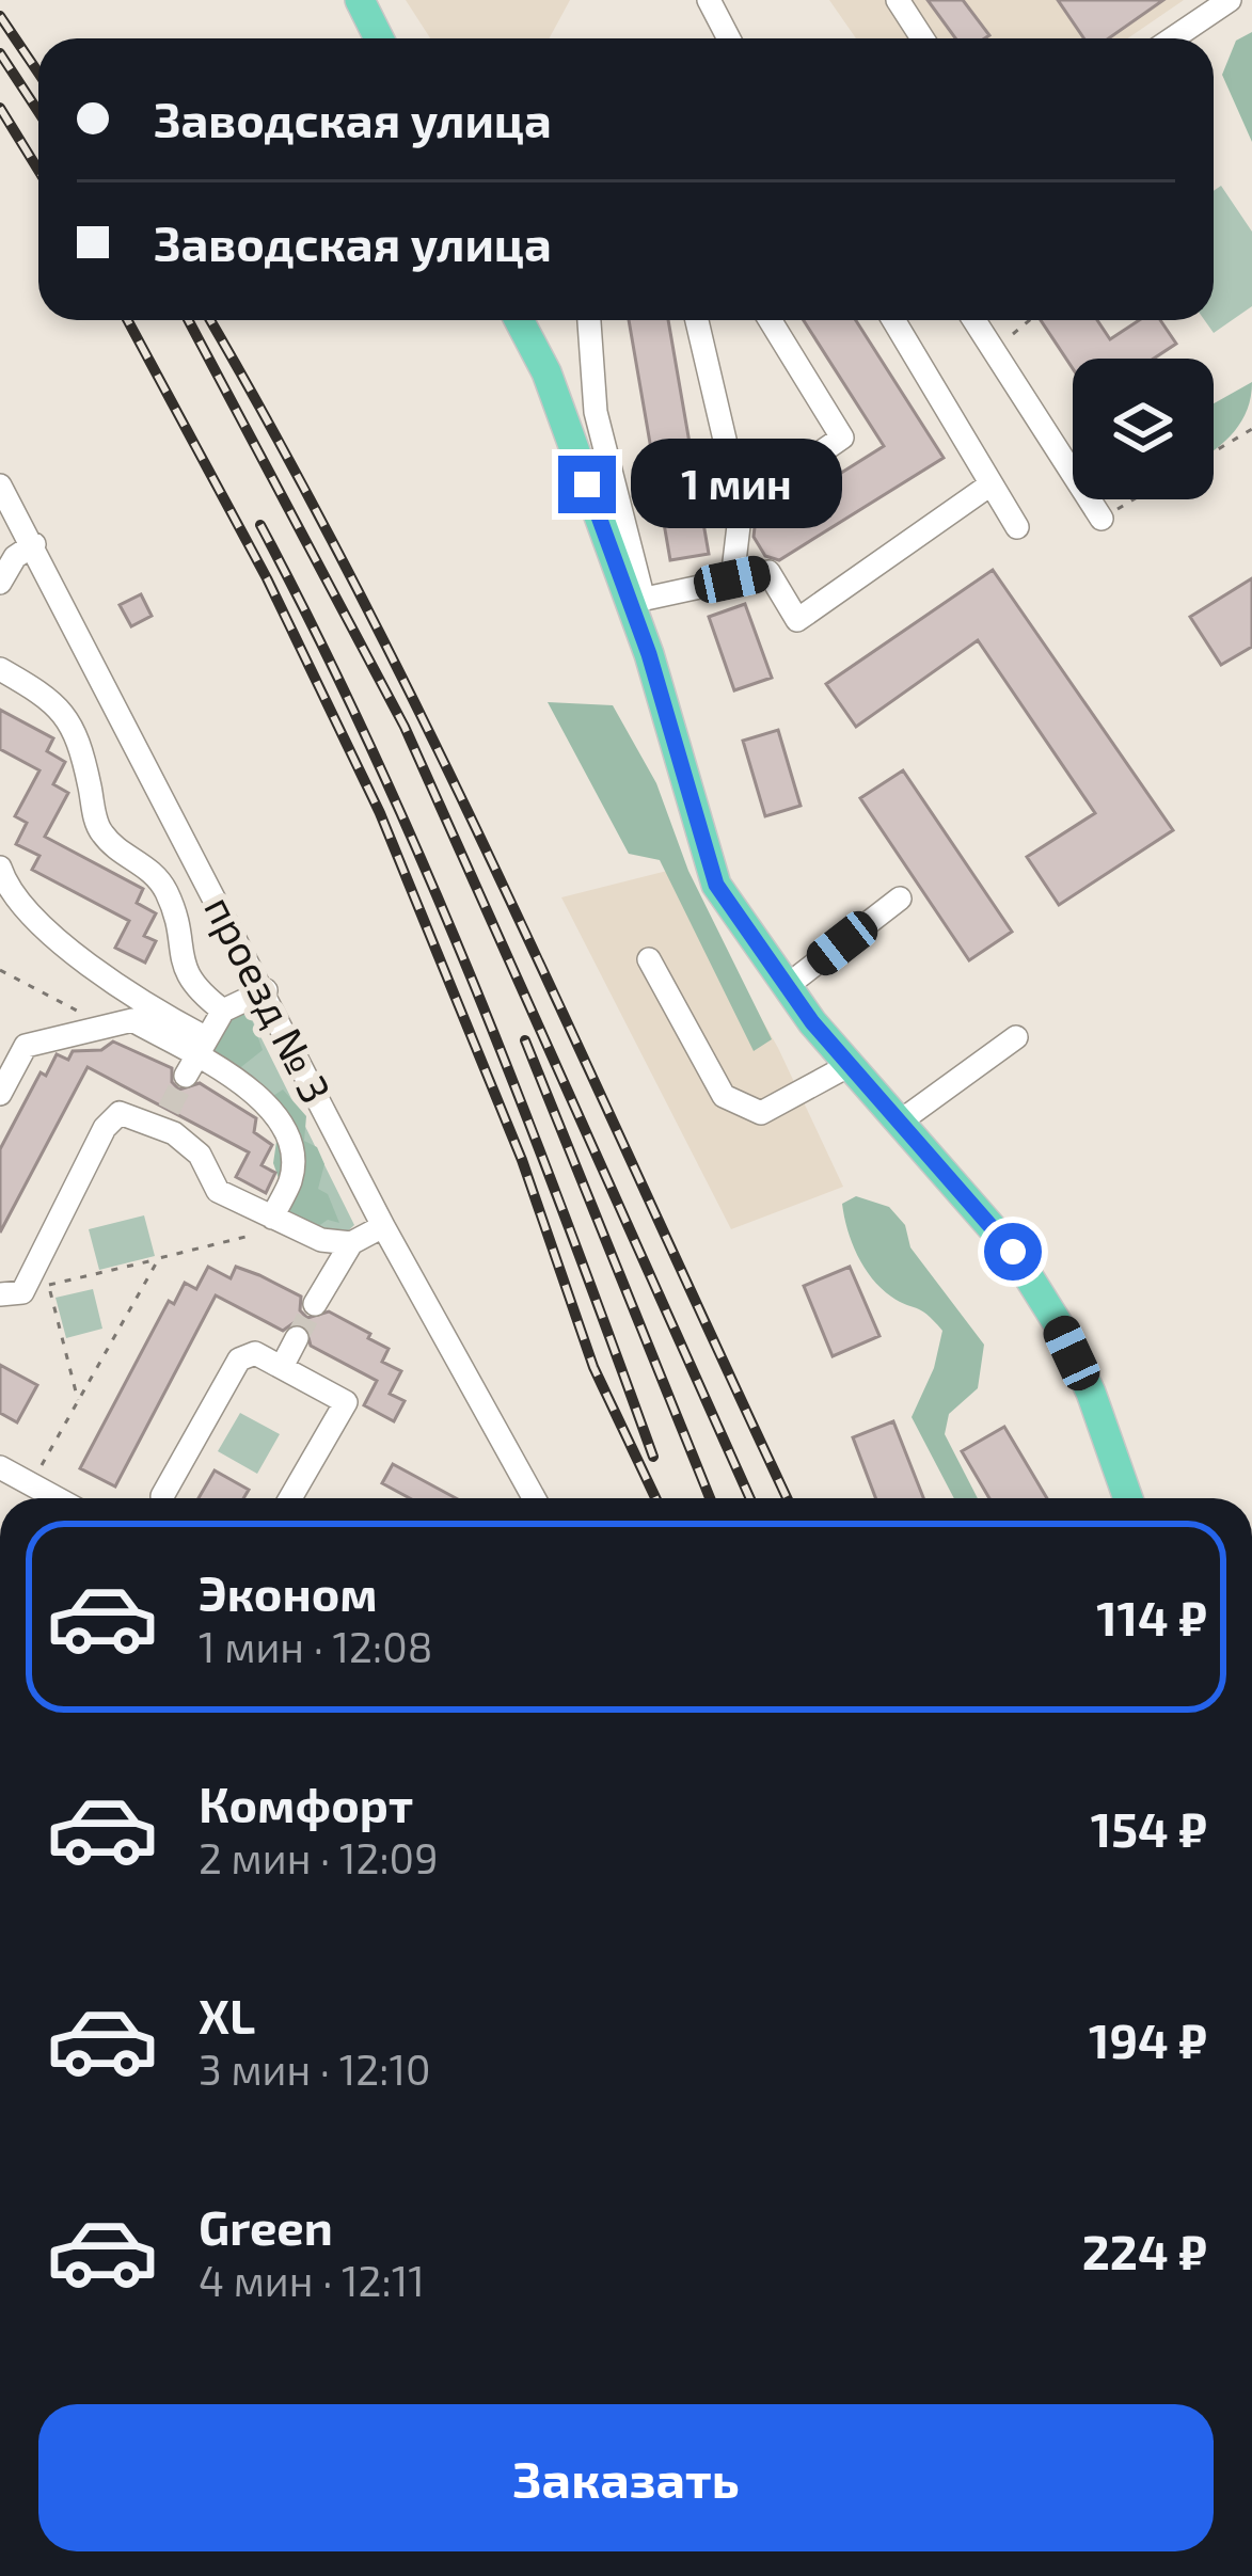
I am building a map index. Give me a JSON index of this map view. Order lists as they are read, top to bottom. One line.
{"streets":{"street":["проезд № 3"]},"page":{"banner":["Заводская улица","Заводская улица"],"bubble":"1 мин","list":[{"name":"Эконом","note":"1 мин · 12:08","value":"114 ₽"},{"name":"Комфорт","note":"2 мин · 12:09","value":"154 ₽"},{"name":"XL","note":"3 мин · 12:10","value":"194 ₽"},{"name":"Green","note":"4 мин · 12:11","value":"224 ₽"}],"buttons":"Заказать"}}
